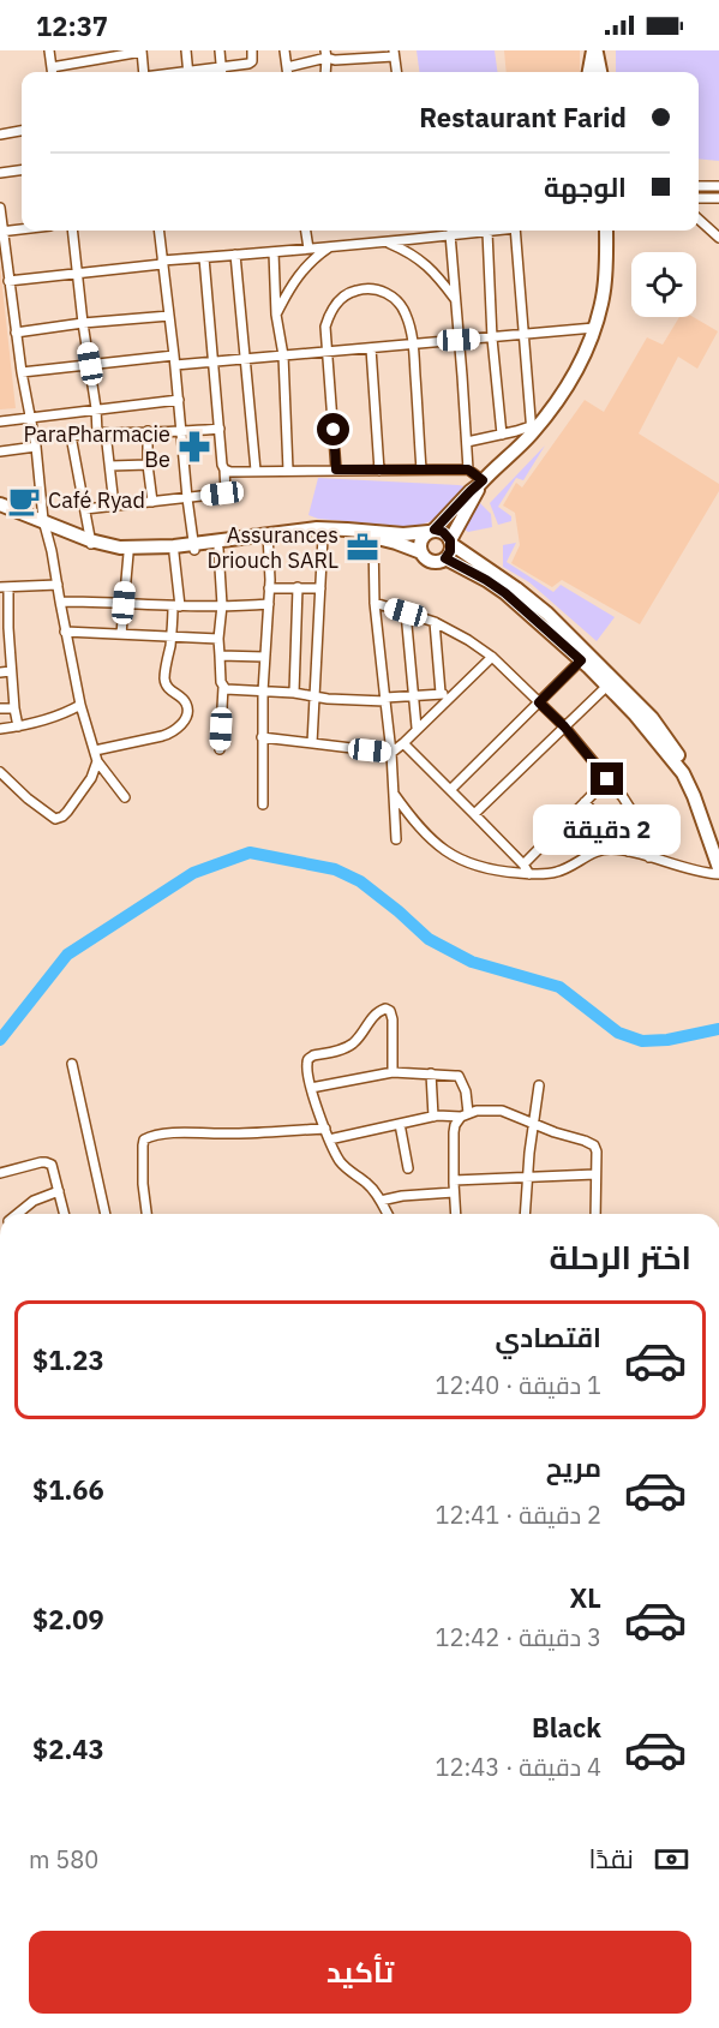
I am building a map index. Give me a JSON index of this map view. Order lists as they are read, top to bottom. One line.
{"places":{"pharmacy":["ParaPharmacie Be"],"cafe":["Café Ryad"],"office":["Assurances Driouch SARL"]},"page":{"status":"12:37","banner":["Restaurant Farid","الوجهة"],"bubble":"2 دقيقة","heading":"اختر الرحلة","list":[{"name":"اقتصادي","note":"1 دقيقة · 12:40","value":"$1.23"},{"name":"مريح","note":"2 دقيقة · 12:41","value":"$1.66"},{"name":"XL","note":"3 دقيقة · 12:42","value":"$2.09"},{"name":"Black","note":"4 دقيقة · 12:43","value":"$2.43"}],"pay":["نقدًا","580 m"],"buttons":"تأكيد"}}
